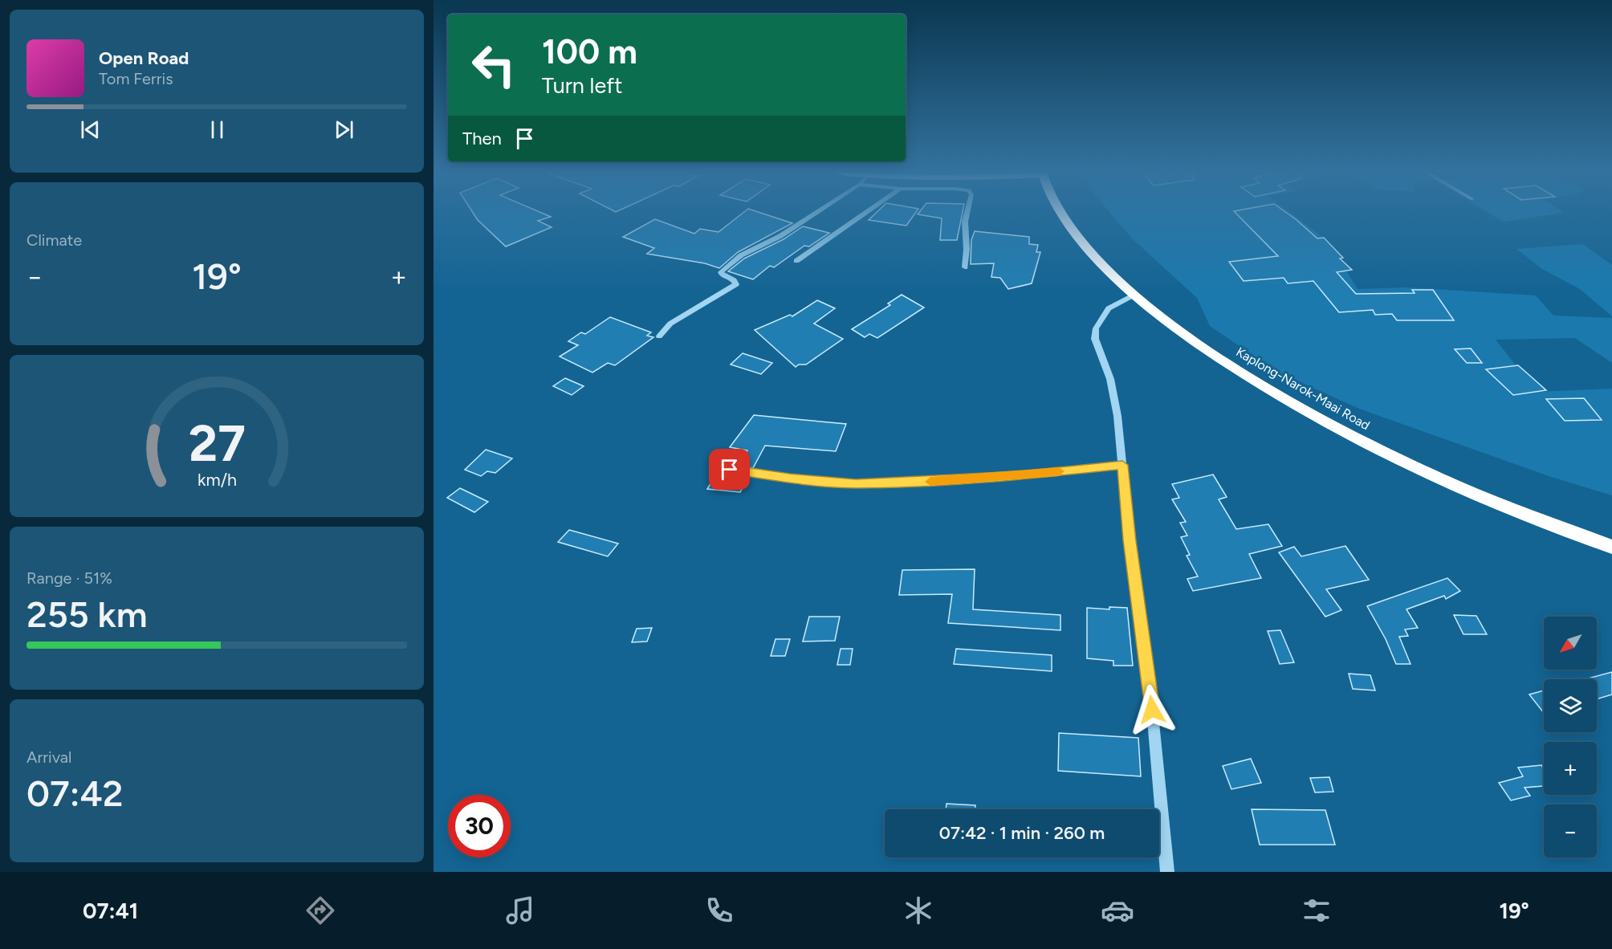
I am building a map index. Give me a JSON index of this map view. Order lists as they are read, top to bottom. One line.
{"streets":{"highway":["Kaplong-Narok-Maai Road"]},"north":"bottom left","page":{"turn":["100 m","Turn left"],"song":["Open Road","Tom Ferris"],"then":"Then","tile":["Climate",["Range · 51%","255 km"],["Arrival","07:42"]],"heat":["−","19°","+"],"map_buttons":["+","−"],"limit":"30","trip":"07:42 · 1 min · 260 m","tabs":["07:41","19°"],"gauge":["27","km/h"]}}
